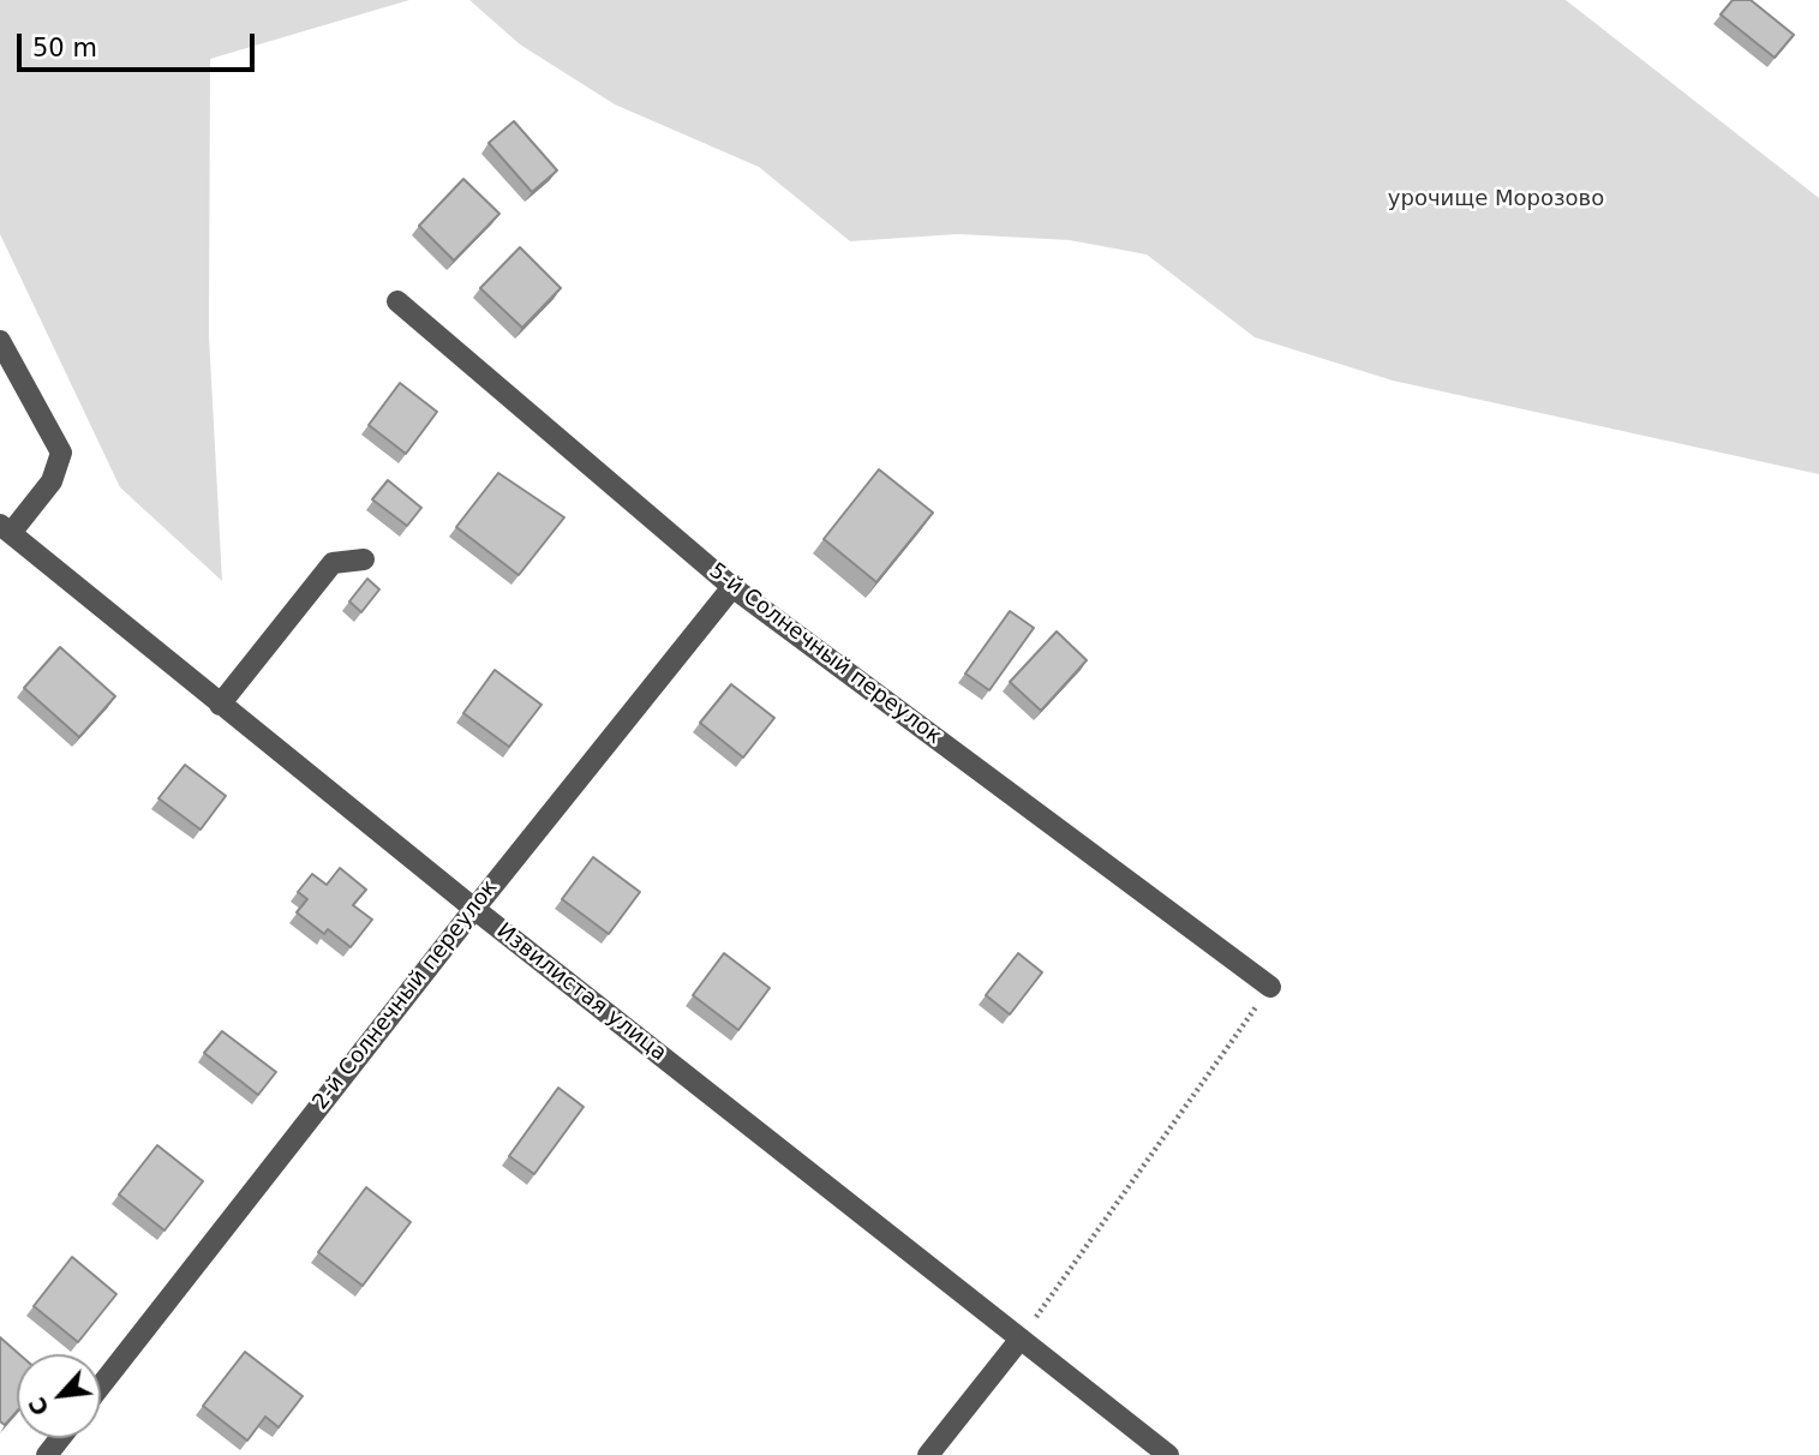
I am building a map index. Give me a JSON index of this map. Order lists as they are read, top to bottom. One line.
{"streets":{"street":["5-й Солнечный переулок","Извилистая улица","2-й Солнечный переулок"]},"crossings":[["5-й Солнечный переулок","2-й Солнечный переулок"],["Извилистая улица","2-й Солнечный переулок"]],"parks":["урочище Морозово"],"scale_bar":"50 m","north":"bottom left"}
